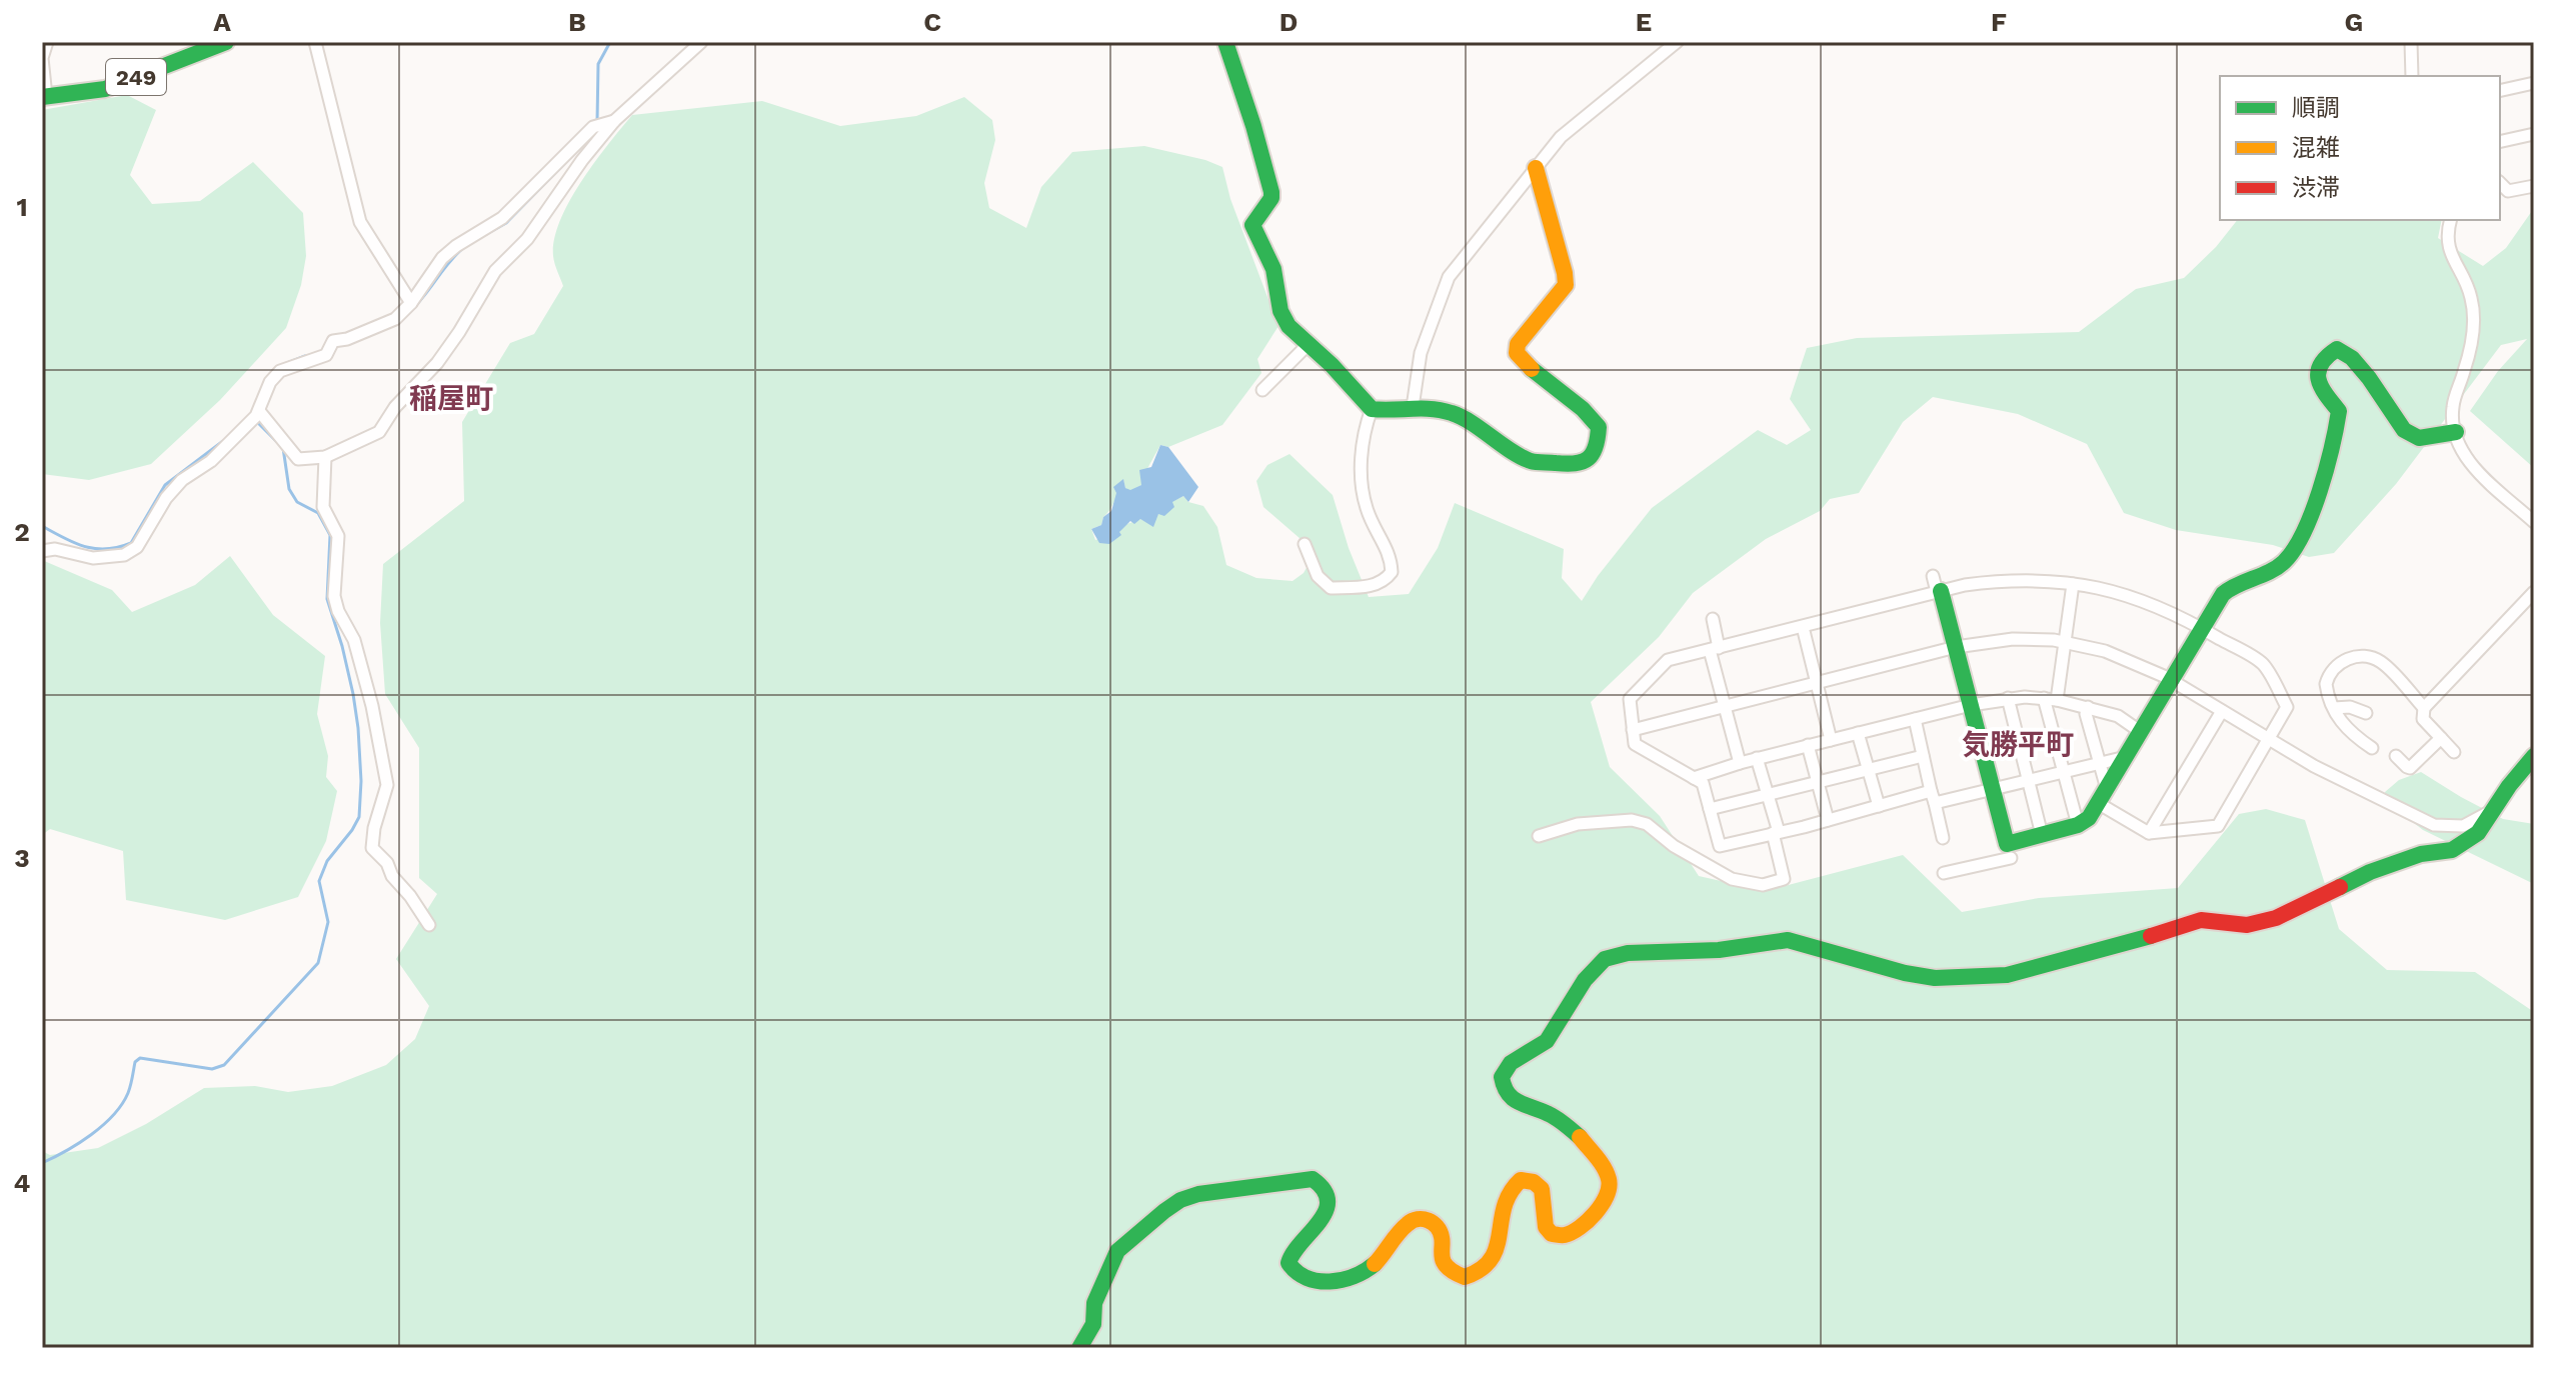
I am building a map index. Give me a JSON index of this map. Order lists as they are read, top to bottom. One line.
{"streets":{"main road":["249"]},"districts":["稲屋町","気勝平町"],"legend":["順調","混雑","渋滞"],"grid":{"columns":["A","B","C","D","E","F","G"],"rows":["1","2","3","4"]}}
